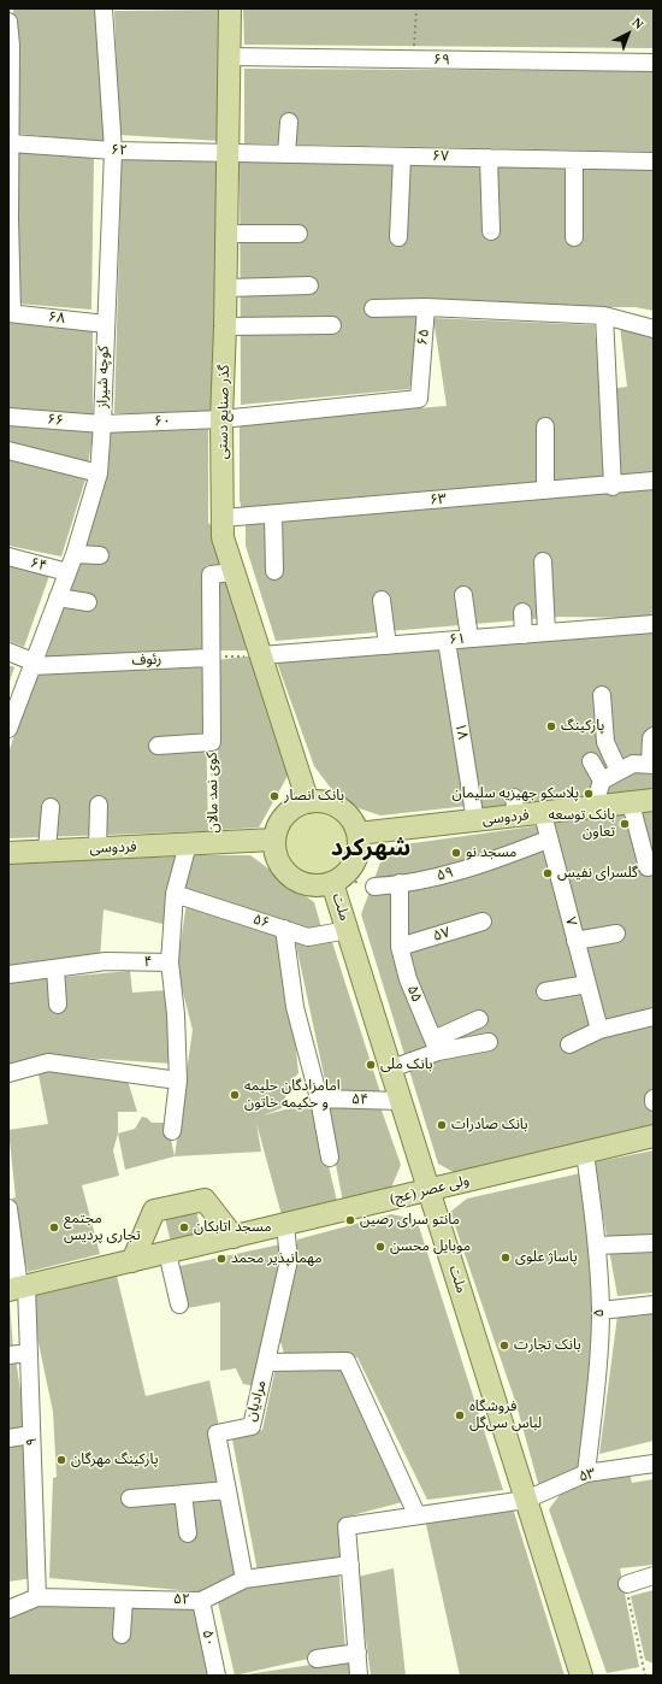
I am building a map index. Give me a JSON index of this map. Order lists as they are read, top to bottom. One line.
{"streets":{"main road":["گذر صنایع دستی","فردوسی","ملت","ولی عصر (عج)"],"street":["۶۹","۶۲","۶۷","۶۸","۶۵","کوچه شیراز","۶۶","۶۰","۶۳","۶۴","۶۱","رئوف","۱۸","۵۹","۵۶","۷","۵۷","۴","۵۵","۵۴","۵","مرادیان","۹","۵۳","۵۲","۵۰"],"path":["کوی نمد مالان"]},"crossings":[["۶۹","گذر صنایع دستی"],["۶۲","۶۷"],["۶۲","کوچه شیراز"],["۶۲","گذر صنایع دستی"],["۶۷","گذر صنایع دستی"],["۶۸","کوچه شیراز"],["۶۵","گذر صنایع دستی"],["۶۵","۶۰"],["کوچه شیراز","۶۶"],["کوچه شیراز","۶۰"],["کوچه شیراز","۶۴"],["کوچه شیراز","رئوف"],["گذر صنایع دستی","۶۰"],["گذر صنایع دستی","۶۳"],["گذر صنایع دستی","۶۱"],["گذر صنایع دستی","فردوسی"],["گذر صنایع دستی","ملت"],["۶۶","۶۰"],["۶۱","۱۸"],["۱۸","فردوسی"],["کوی نمد مالان","فردوسی"],["فردوسی","ملت"],["فردوسی","۷"],["فردوسی","۴"],["۵۹","۷"],["۵۹","۵۵"],["ملت","۵۶"],["ملت","۵۴"],["ملت","ولی عصر (عج)"],["ملت","۵۳"],["۵۶","۴"],["۵۷","۵۵"],["ولی عصر (عج)","۵"],["ولی عصر (عج)","مرادیان"],["ولی عصر (عج)","۹"],["۵","۵۳"],["مرادیان","۵۲"],["۹","۵۲"],["۵۲","۵۰"]],"districts":["شهرکرد"],"places":["پارکینگ","پلاسکو جهیزیه سلیمان","بانک انصار","بانک توسعه تعاون","مسجد نو","گلسرای نفیس","بانک ملی","امامزادگان حلیمه و حکیمه خاتون","بانک صادرات","مانتو سرای رصین","مجتمع تجاری پردیس","مسجد اتابکان","موبایل محسن","پاساژ علوی","مهمانپذیر محمد","بانک تجارت","فروشگاه لباس سی‌گل","پارکینگ مهرگان"],"north":"top right"}
